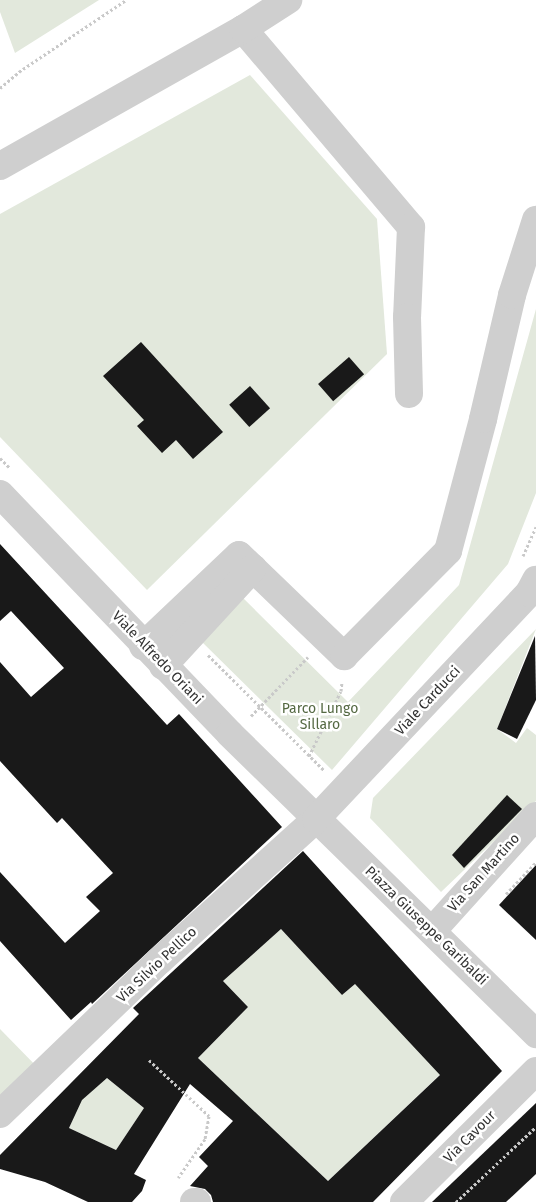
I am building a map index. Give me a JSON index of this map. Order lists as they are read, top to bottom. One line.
{"streets":{"street":["Viale Alfredo Oriani","Viale Carducci","Via San Martino","Piazza Giuseppe Garibaldi","Via Silvio Pellico","Via Cavour"]},"crossings":[["Viale Alfredo Oriani","Viale Carducci"],["Viale Alfredo Oriani","Piazza Giuseppe Garibaldi"],["Viale Alfredo Oriani","Via Silvio Pellico"],["Viale Carducci","Piazza Giuseppe Garibaldi"],["Viale Carducci","Via Silvio Pellico"],["Via San Martino","Piazza Giuseppe Garibaldi"],["Piazza Giuseppe Garibaldi","Via Silvio Pellico"]],"parks":["Parco Lungo Sillaro"]}
